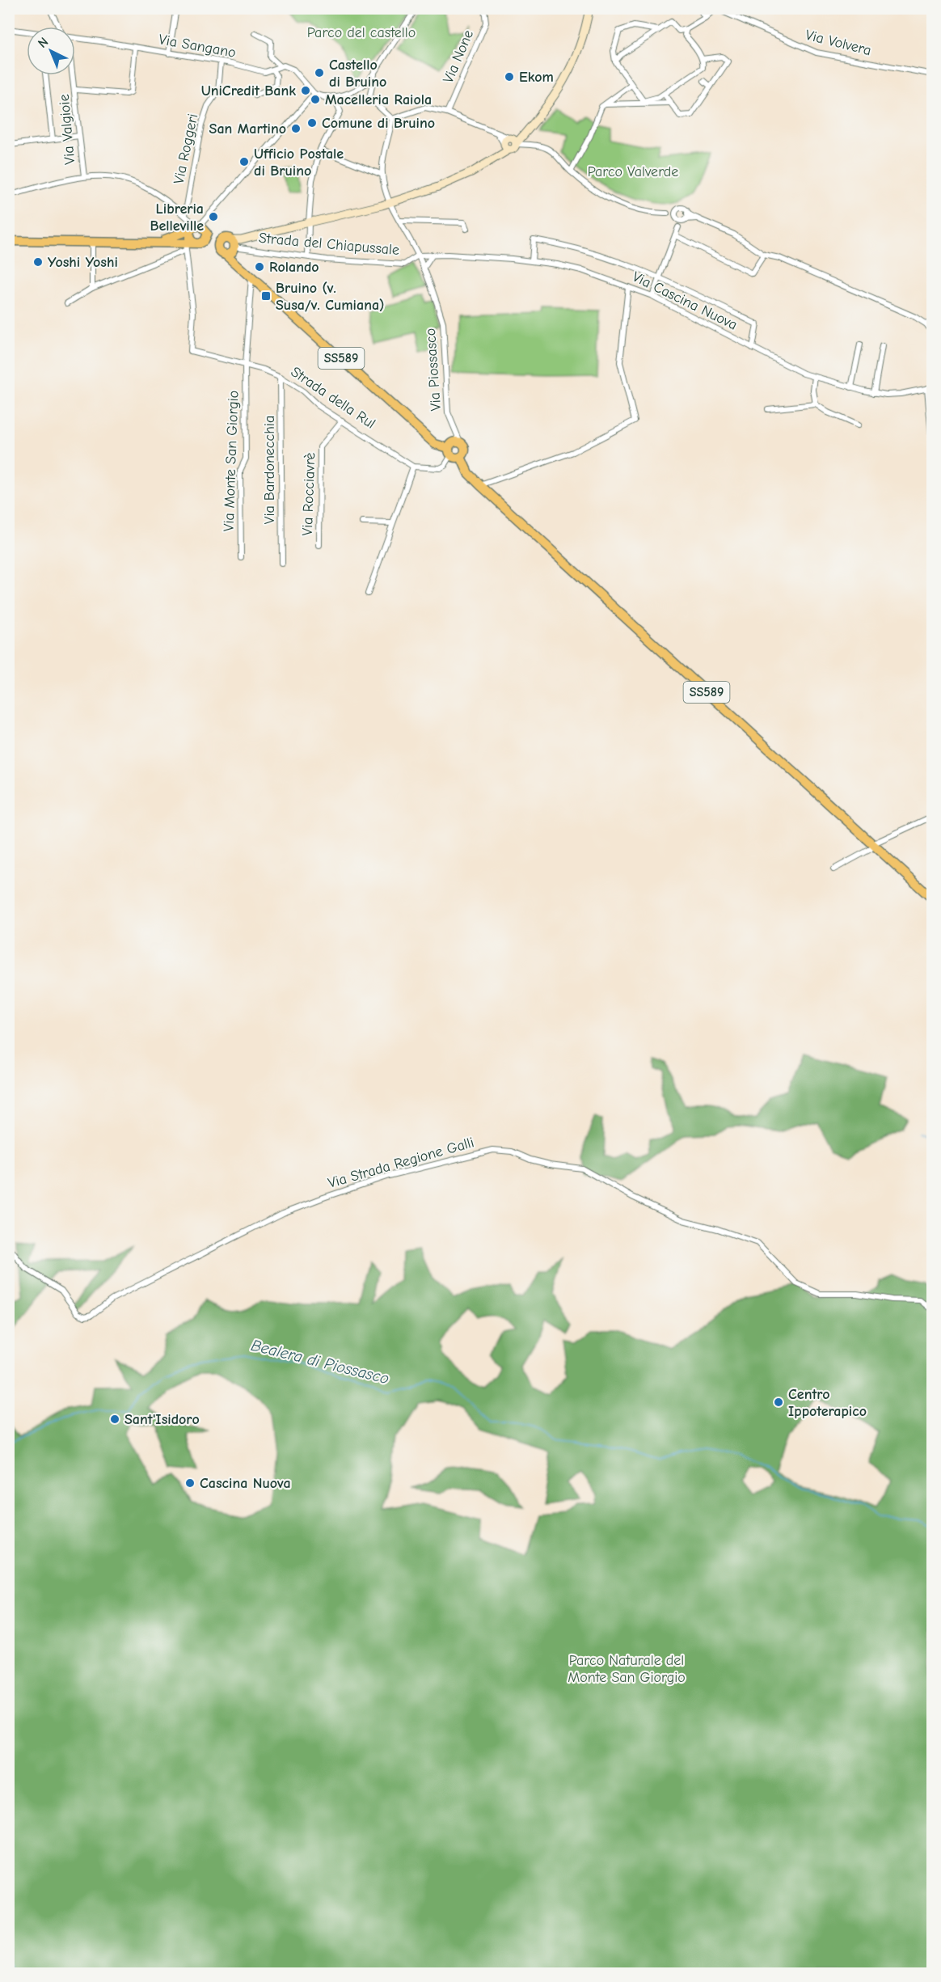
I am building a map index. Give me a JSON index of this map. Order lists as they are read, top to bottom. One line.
{"streets":{"main road":["SS589"],"street":["Via Volvera","Via Sangano","Via None","Via Valgioie","Via Roggeri","Strada del Chiapussale","Via Cascina Nuova","Via Piossasco","Strada della Rul","Via Monte San Giorgio","Via Bardonecchia","Via Rocciavrè","Via Strada Regione Galli"]},"crossings":[["Via Sangano","Via Roggeri"],["Strada del Chiapussale","Via Cascina Nuova"],["Strada del Chiapussale","SS589"],["Strada del Chiapussale","Via Piossasco"],["Via Cascina Nuova","Via Piossasco"],["SS589","Via Piossasco"],["SS589","Strada della Rul"],["SS589","Via Monte San Giorgio"],["Strada della Rul","Via Monte San Giorgio"],["Strada della Rul","Via Bardonecchia"],["Strada della Rul","Via Rocciavrè"]],"water":["Bealera di Piossasco"],"parks":["Parco del castello","Parco Valverde","Parco Naturale del Monte San Giorgio"],"places":{"other":["Castello di Bruino","Ekom","UniCredit Bank","Macelleria Raiola","Comune di Bruino","San Martino","Ufficio Postale di Bruino","Libreria Belleville","Yoshi Yoshi","Rolando","Centro Ippoterapico","Sant'Isidoro","Cascina Nuova"],"transit":["Bruino (v. Susa/v. Cumiana)"]},"north":"top left"}
